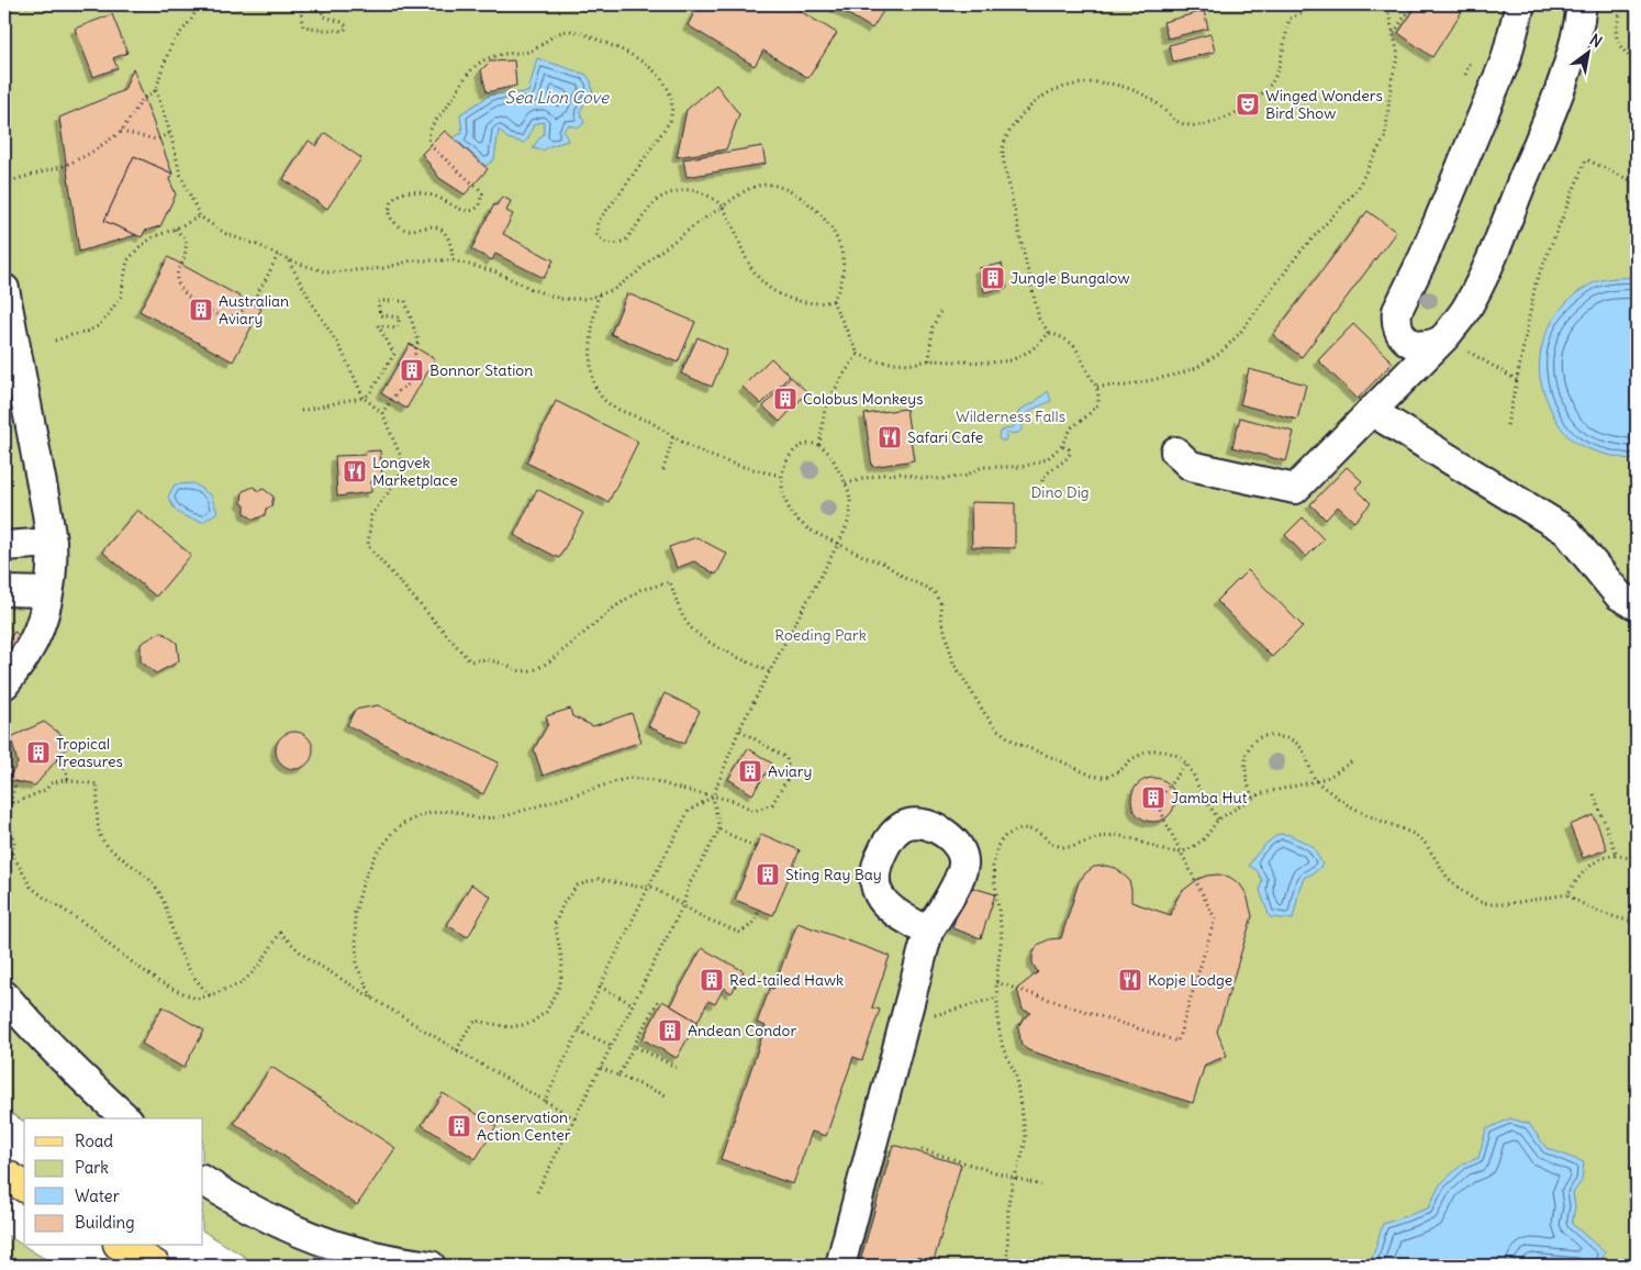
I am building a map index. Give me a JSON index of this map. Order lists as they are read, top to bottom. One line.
{"water":["Sea Lion Cove"],"parks":["Wilderness Falls","Dino Dig","Roeding Park"],"places":{"theatre":["Winged Wonders Bird Show"],"building":["Jungle Bungalow","Australian Aviary","Bonnor Station","Colobus Monkeys","Tropical Treasures","Aviary","Jamba Hut","Sting Ray Bay","Red-tailed Hawk","Andean Condor","Conservation Action Center"],"restaurant":["Safari Cafe","Longvek Marketplace","Kopje Lodge"]},"legend":["Road","Park","Water","Building"],"north":"top right"}
